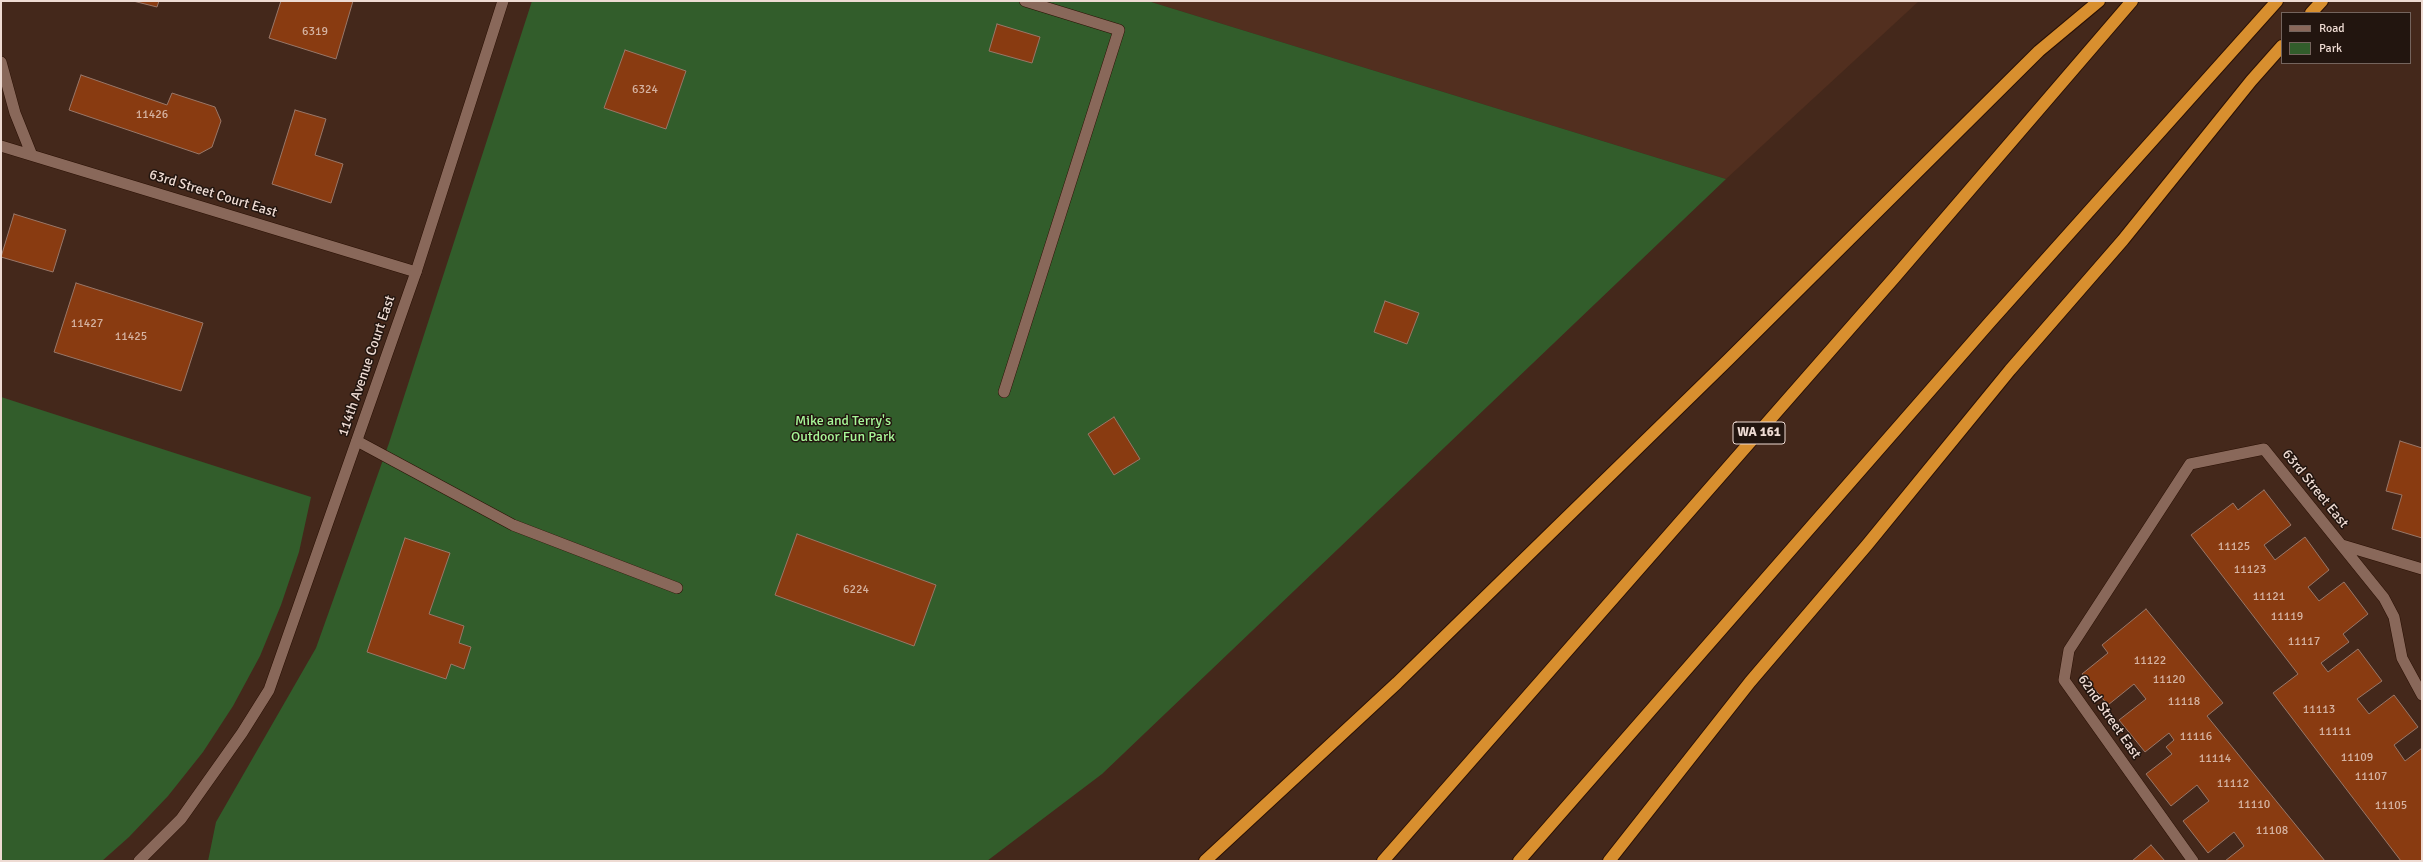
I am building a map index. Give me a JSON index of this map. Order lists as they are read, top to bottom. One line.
{"streets":{"highway":["WA 161"],"street":["63rd Street Court East","114th Avenue Court East","63rd Street East","62nd Street East"]},"crossings":[["63rd Street Court East","114th Avenue Court East"],["63rd Street East","62nd Street East"]],"parks":["Mike and Terry's Outdoor Fun Park"],"house_numbers":["6319","6324","11426","11427","11425","11125","11123","6224","11121","11119","11117","11122","11120","11118","11113","11111","11116","11109","11114","11107","11112","11110","11105","11108"],"legend":["Road","Park"]}
